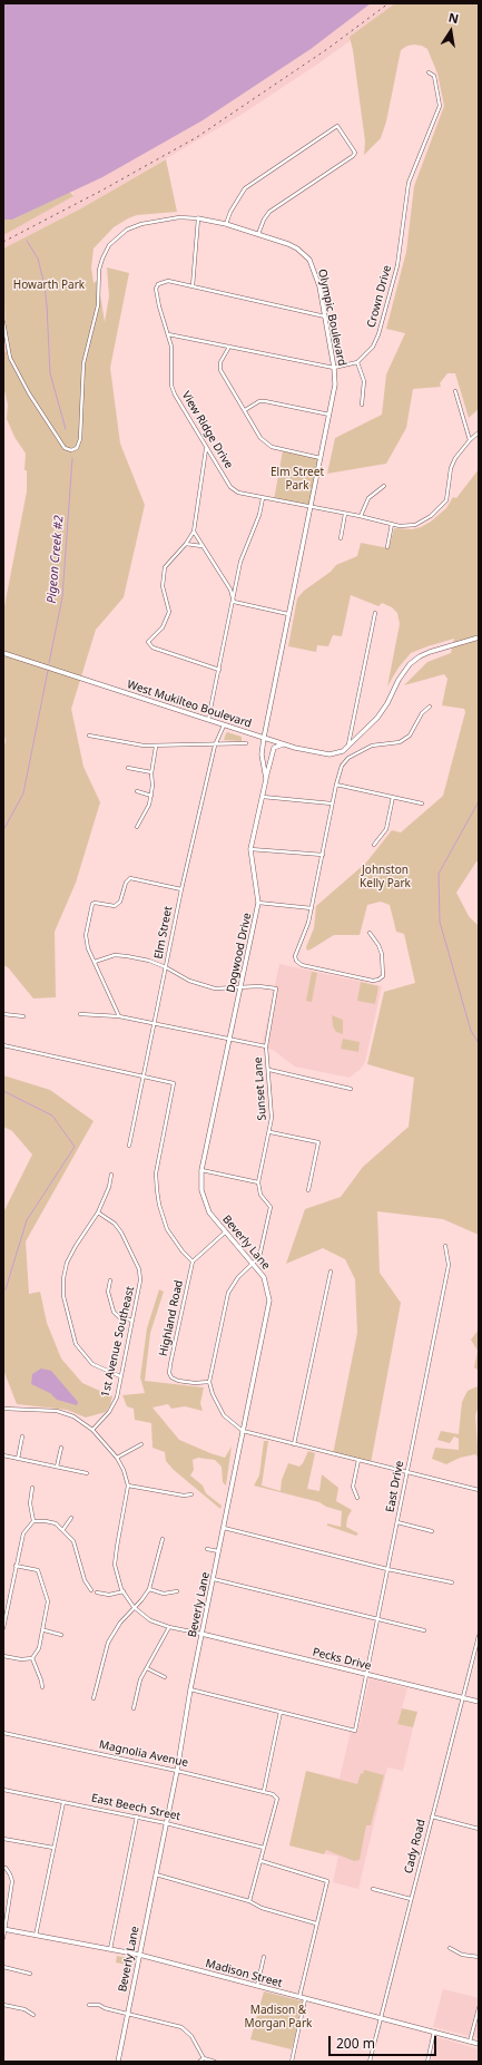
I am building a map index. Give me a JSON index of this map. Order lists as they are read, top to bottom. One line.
{"streets":{"street":["Crown Drive","Olympic Boulevard","View Ridge Drive","West Mukilteo Boulevard","Elm Street","Dogwood Drive","Sunset Lane","Beverly Lane","Highland Road","1st Avenue Southeast","East Drive","Pecks Drive","Magnolia Avenue","East Beech Street","Cady Road","Madison Street"]},"crossings":[["Olympic Boulevard","View Ridge Drive"],["Olympic Boulevard","West Mukilteo Boulevard"],["Olympic Boulevard","Dogwood Drive"],["West Mukilteo Boulevard","Elm Street"],["West Mukilteo Boulevard","Dogwood Drive"],["Dogwood Drive","Sunset Lane"],["Dogwood Drive","Beverly Lane"],["Beverly Lane","Pecks Drive"],["Beverly Lane","Magnolia Avenue"],["Beverly Lane","East Beech Street"],["Beverly Lane","Madison Street"],["East Drive","Pecks Drive"],["Pecks Drive","Cady Road"],["Magnolia Avenue","East Beech Street"],["Cady Road","Madison Street"]],"water":["Pigeon Creek #2"],"parks":["Howarth Park","Elm Street Park","Johnston Kelly Park","Madison & Morgan Park"],"scale_bar":"200 m","north":"top"}
